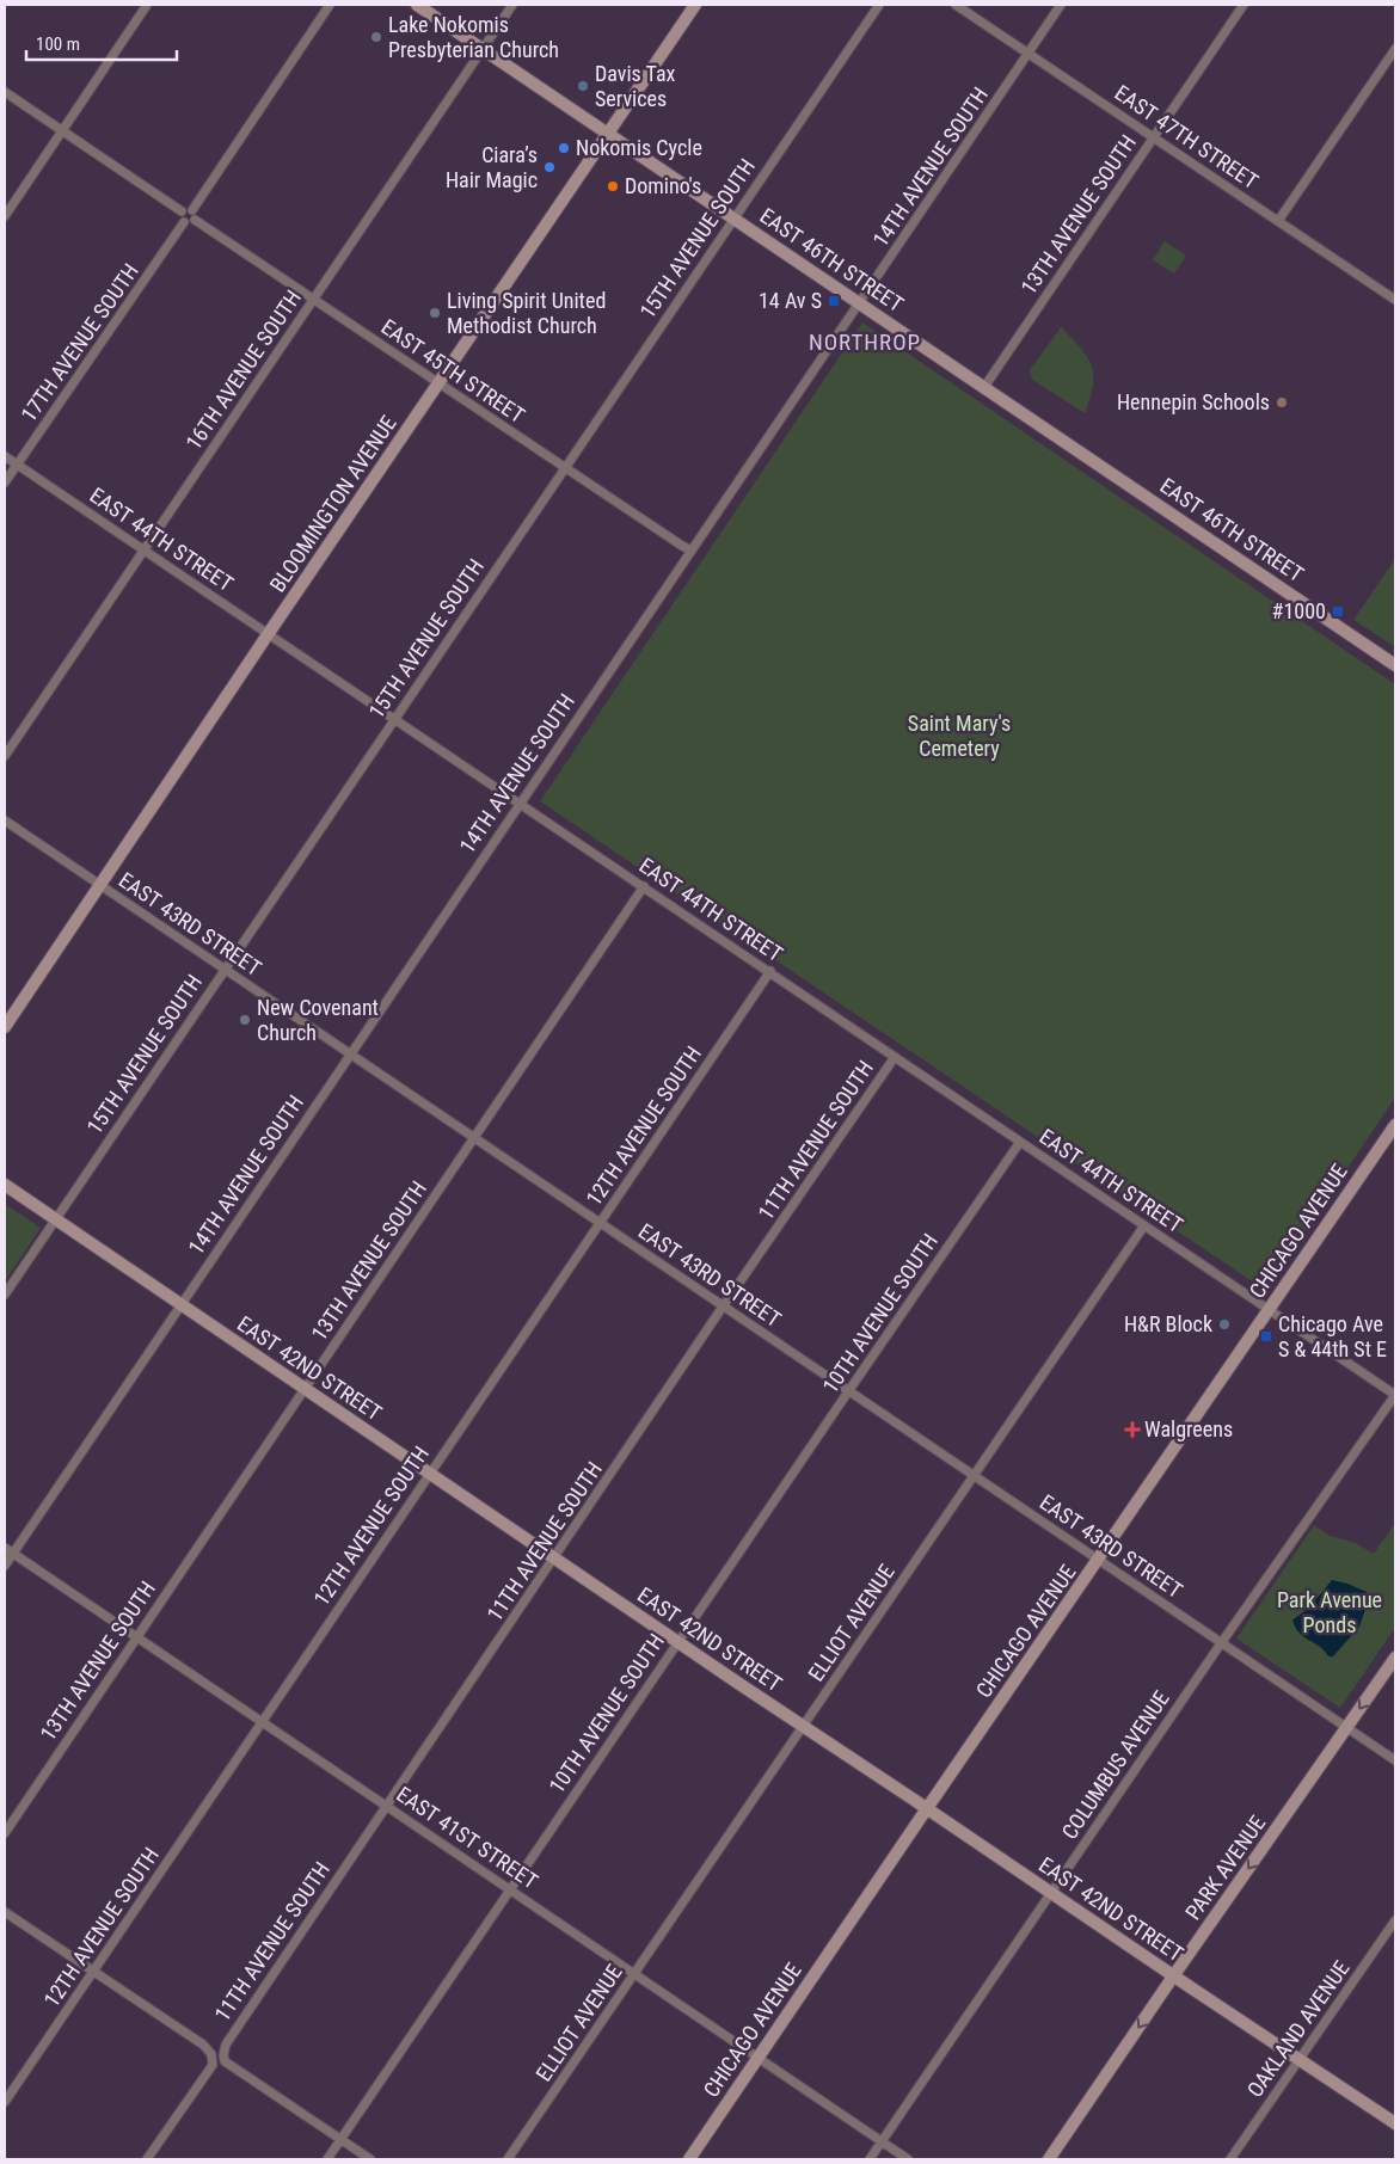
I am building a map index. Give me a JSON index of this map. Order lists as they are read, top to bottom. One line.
{"streets":{"street":["EAST 47TH STREET","14TH AVENUE SOUTH","13TH AVENUE SOUTH","15TH AVENUE SOUTH","EAST 46TH STREET","17TH AVENUE SOUTH","16TH AVENUE SOUTH","EAST 45TH STREET","BLOOMINGTON AVENUE","EAST 44TH STREET","EAST 43RD STREET","12TH AVENUE SOUTH","11TH AVENUE SOUTH","CHICAGO AVENUE","10TH AVENUE SOUTH","EAST 42ND STREET","ELLIOT AVENUE","COLUMBUS AVENUE","EAST 41ST STREET","PARK AVENUE","OAKLAND AVENUE"]},"crossings":[["EAST 47TH STREET","14TH AVENUE SOUTH"],["EAST 47TH STREET","13TH AVENUE SOUTH"],["14TH AVENUE SOUTH","EAST 46TH STREET"],["14TH AVENUE SOUTH","EAST 45TH STREET"],["14TH AVENUE SOUTH","EAST 44TH STREET"],["14TH AVENUE SOUTH","EAST 43RD STREET"],["14TH AVENUE SOUTH","EAST 42ND STREET"],["14TH AVENUE SOUTH","EAST 41ST STREET"],["13TH AVENUE SOUTH","EAST 46TH STREET"],["13TH AVENUE SOUTH","EAST 44TH STREET"],["13TH AVENUE SOUTH","EAST 43RD STREET"],["13TH AVENUE SOUTH","EAST 42ND STREET"],["13TH AVENUE SOUTH","EAST 41ST STREET"],["15TH AVENUE SOUTH","EAST 46TH STREET"],["15TH AVENUE SOUTH","EAST 45TH STREET"],["15TH AVENUE SOUTH","EAST 44TH STREET"],["15TH AVENUE SOUTH","EAST 43RD STREET"],["15TH AVENUE SOUTH","EAST 42ND STREET"],["EAST 46TH STREET","16TH AVENUE SOUTH"],["EAST 46TH STREET","BLOOMINGTON AVENUE"],["17TH AVENUE SOUTH","EAST 45TH STREET"],["17TH AVENUE SOUTH","EAST 44TH STREET"],["16TH AVENUE SOUTH","EAST 45TH STREET"],["16TH AVENUE SOUTH","EAST 44TH STREET"],["EAST 45TH STREET","BLOOMINGTON AVENUE"],["BLOOMINGTON AVENUE","EAST 44TH STREET"],["BLOOMINGTON AVENUE","EAST 43RD STREET"],["EAST 44TH STREET","12TH AVENUE SOUTH"],["EAST 44TH STREET","11TH AVENUE SOUTH"],["EAST 44TH STREET","CHICAGO AVENUE"],["EAST 44TH STREET","10TH AVENUE SOUTH"],["EAST 44TH STREET","ELLIOT AVENUE"],["EAST 44TH STREET","COLUMBUS AVENUE"],["EAST 43RD STREET","12TH AVENUE SOUTH"],["EAST 43RD STREET","11TH AVENUE SOUTH"],["EAST 43RD STREET","CHICAGO AVENUE"],["EAST 43RD STREET","10TH AVENUE SOUTH"],["EAST 43RD STREET","ELLIOT AVENUE"],["EAST 43RD STREET","COLUMBUS AVENUE"],["EAST 43RD STREET","PARK AVENUE"],["12TH AVENUE SOUTH","EAST 42ND STREET"],["12TH AVENUE SOUTH","EAST 41ST STREET"],["11TH AVENUE SOUTH","10TH AVENUE SOUTH"],["11TH AVENUE SOUTH","EAST 42ND STREET"],["11TH AVENUE SOUTH","EAST 41ST STREET"],["CHICAGO AVENUE","EAST 42ND STREET"],["CHICAGO AVENUE","EAST 41ST STREET"],["10TH AVENUE SOUTH","EAST 42ND STREET"],["10TH AVENUE SOUTH","EAST 41ST STREET"],["EAST 42ND STREET","ELLIOT AVENUE"],["EAST 42ND STREET","COLUMBUS AVENUE"],["EAST 42ND STREET","PARK AVENUE"],["EAST 42ND STREET","OAKLAND AVENUE"],["ELLIOT AVENUE","EAST 41ST STREET"],["COLUMBUS AVENUE","EAST 41ST STREET"]],"one_way":["PARK AVENUE"],"districts":["NORTHROP"],"parks":["Saint Mary's Cemetery","Park Avenue Ponds"],"places":{"other":["Lake Nokomis Presbyterian Church","Davis Tax Services","Nokomis Cycle","Ciara’s Hair Magic","Domino's","Living Spirit United Methodist Church","Hennepin Schools","New Covenant Church","H&R Block"],"transit":["14 Av S","#1000","Chicago Ave S & 44th St E"],"health":["Walgreens"]},"scale_bar":"100 m"}
